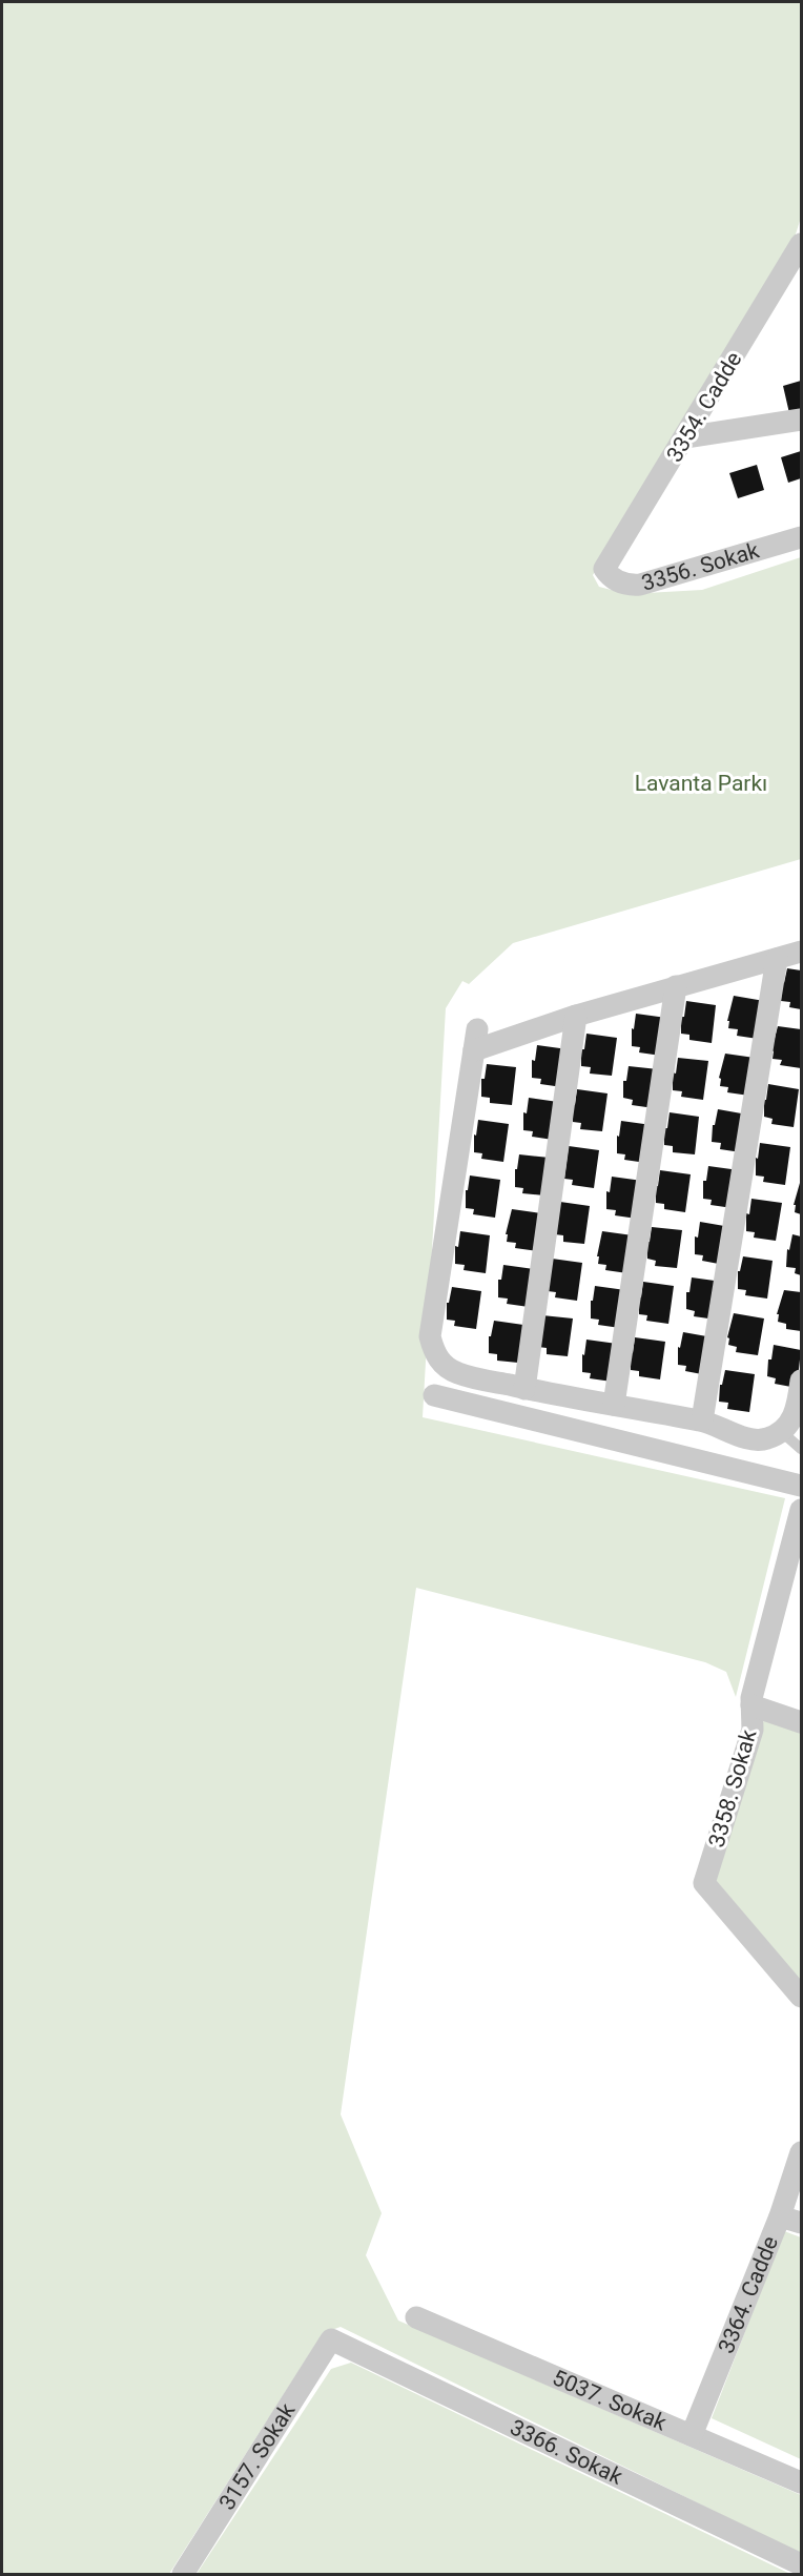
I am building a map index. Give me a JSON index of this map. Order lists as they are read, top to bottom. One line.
{"streets":{"street":["3354. Cadde","3356. Sokak","3358. Sokak","3364. Cadde","5037. Sokak","3366. Sokak","3157. Sokak"]},"crossings":[["3354. Cadde","3356. Sokak"],["3364. Cadde","5037. Sokak"],["3366. Sokak","3157. Sokak"]],"parks":["Lavanta Parkı"]}
